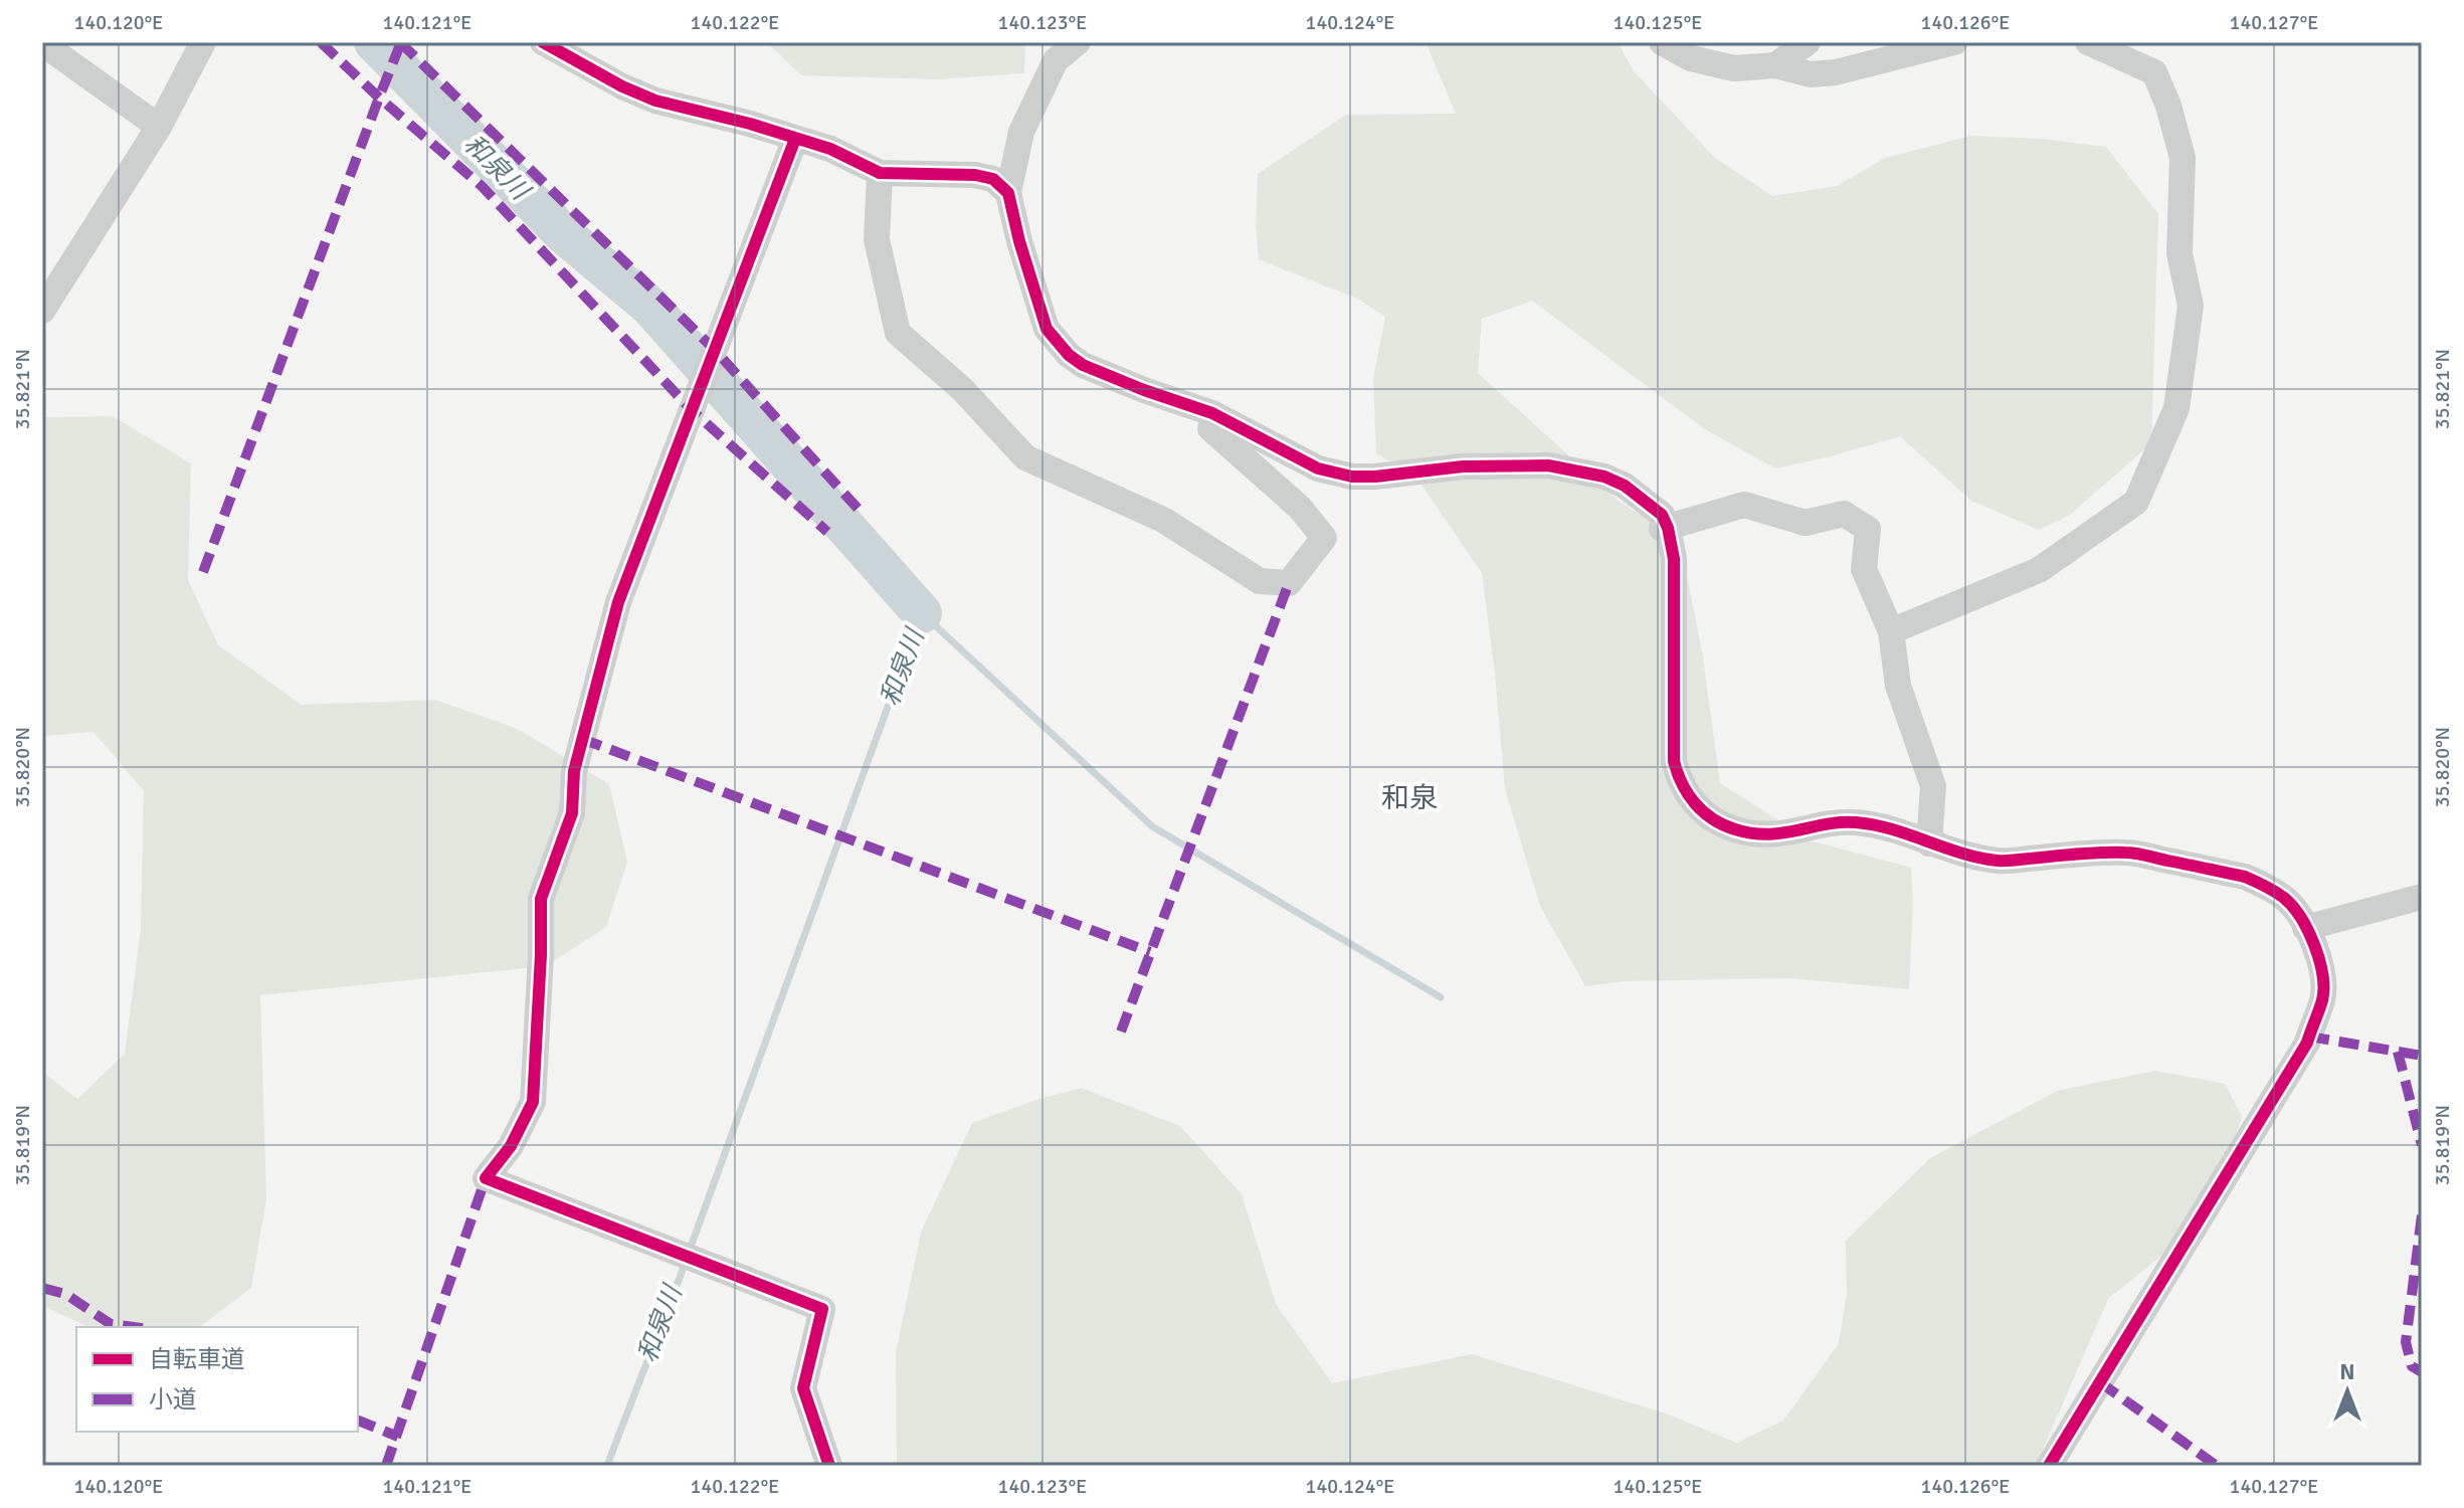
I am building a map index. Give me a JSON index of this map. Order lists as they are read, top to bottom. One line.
{"districts":["和泉"],"water":["和泉川"],"legend":["自転車道","小道"],"north":"top","coordinates":["140.120°E","140.121°E","140.122°E","140.123°E","140.124°E","140.125°E","140.126°E","140.127°E","35.821°N","35.820°N","35.819°N"]}
